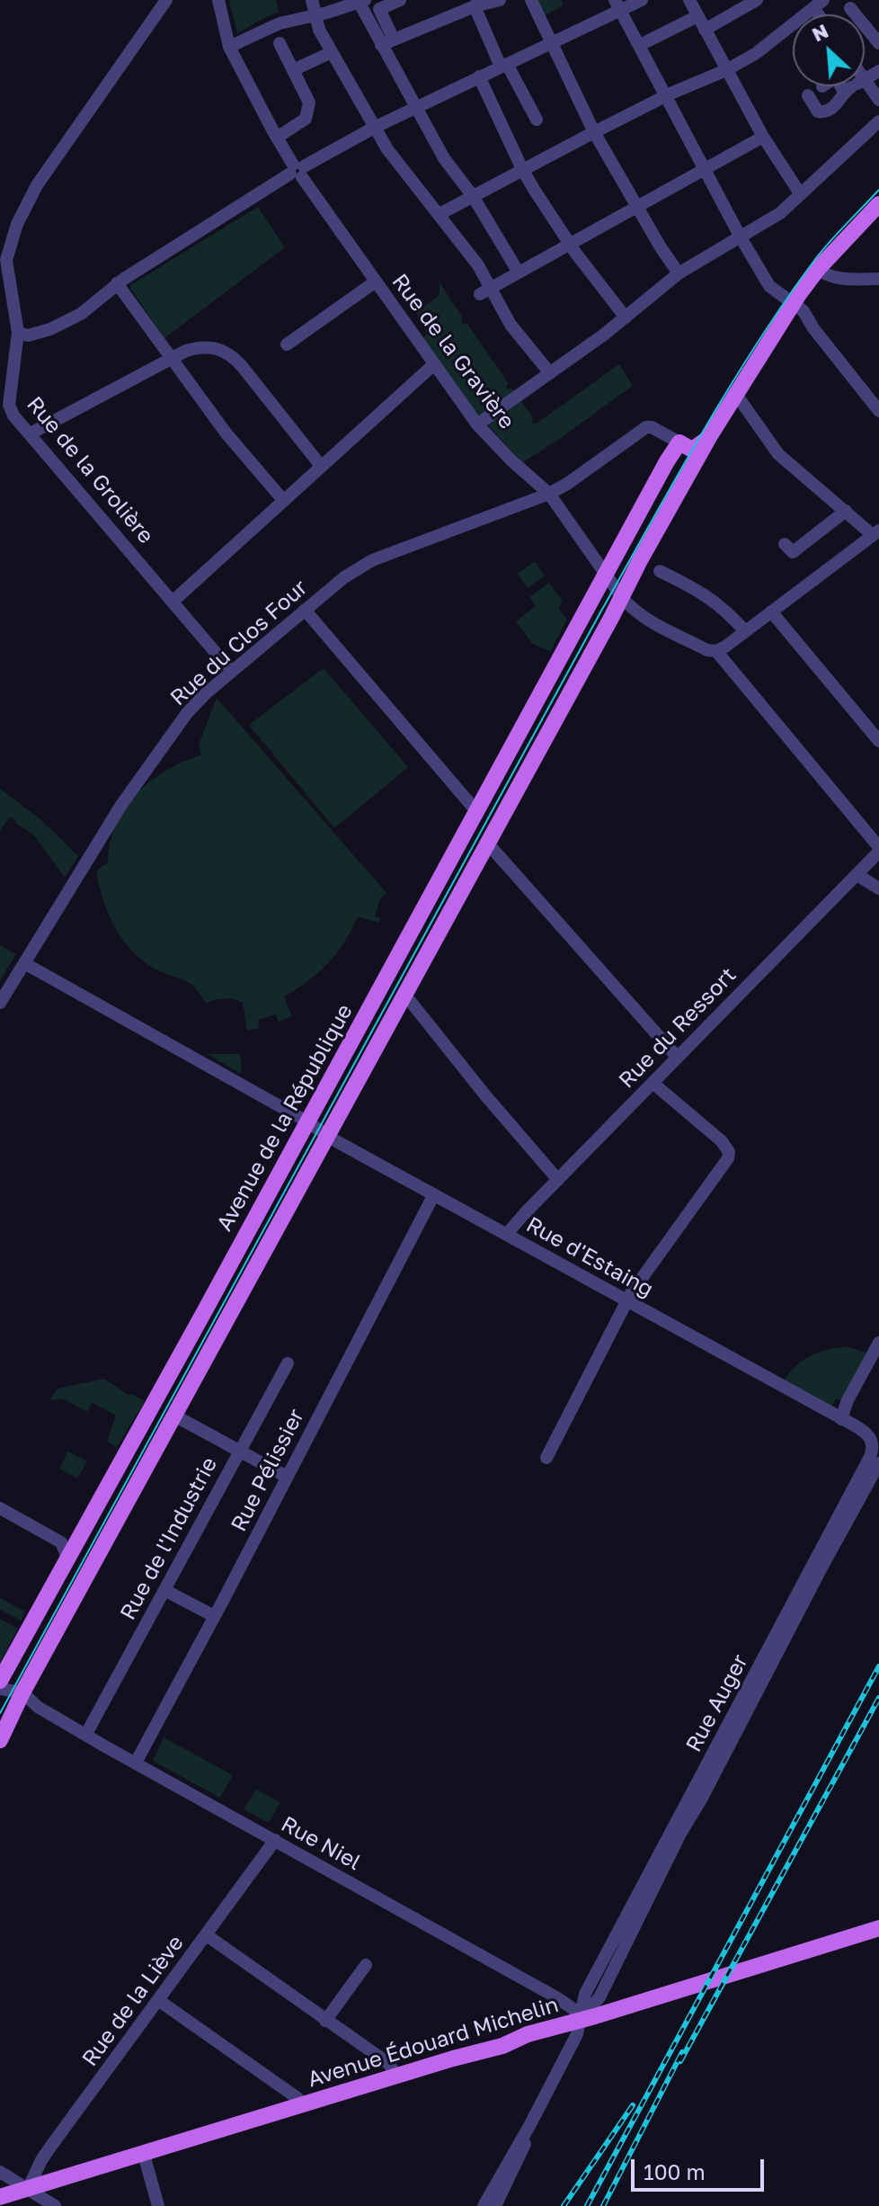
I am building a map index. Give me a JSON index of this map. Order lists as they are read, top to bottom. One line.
{"streets":{"main road":["Avenue de la République","Avenue Édouard Michelin"],"street":["Rue de la Gravière","Rue de la Grolière","Rue du Clos Four","Rue du Ressort","Rue d'Estaing","Rue Pélissier","Rue de l'Industrie","Rue Auger","Rue Niel","Rue de la Liève"]},"crossings":[["Rue de la Gravière","Rue du Clos Four"],["Rue de la Gravière","Avenue de la République"],["Rue de la Grolière","Rue du Clos Four"],["Rue du Clos Four","Avenue de la République"],["Rue du Clos Four","Rue d'Estaing"],["Rue du Ressort","Rue d'Estaing"],["Avenue de la République","Rue d'Estaing"],["Avenue de la République","Rue Niel"],["Rue d'Estaing","Rue Pélissier"],["Rue d'Estaing","Rue Auger"],["Rue Pélissier","Rue Niel"],["Rue de l'Industrie","Rue Niel"],["Rue Auger","Rue Niel"],["Rue Auger","Avenue Édouard Michelin"],["Rue Niel","Rue de la Liève"],["Rue Niel","Avenue Édouard Michelin"],["Rue de la Liève","Avenue Édouard Michelin"]],"scale_bar":"100 m","north":"top left"}
